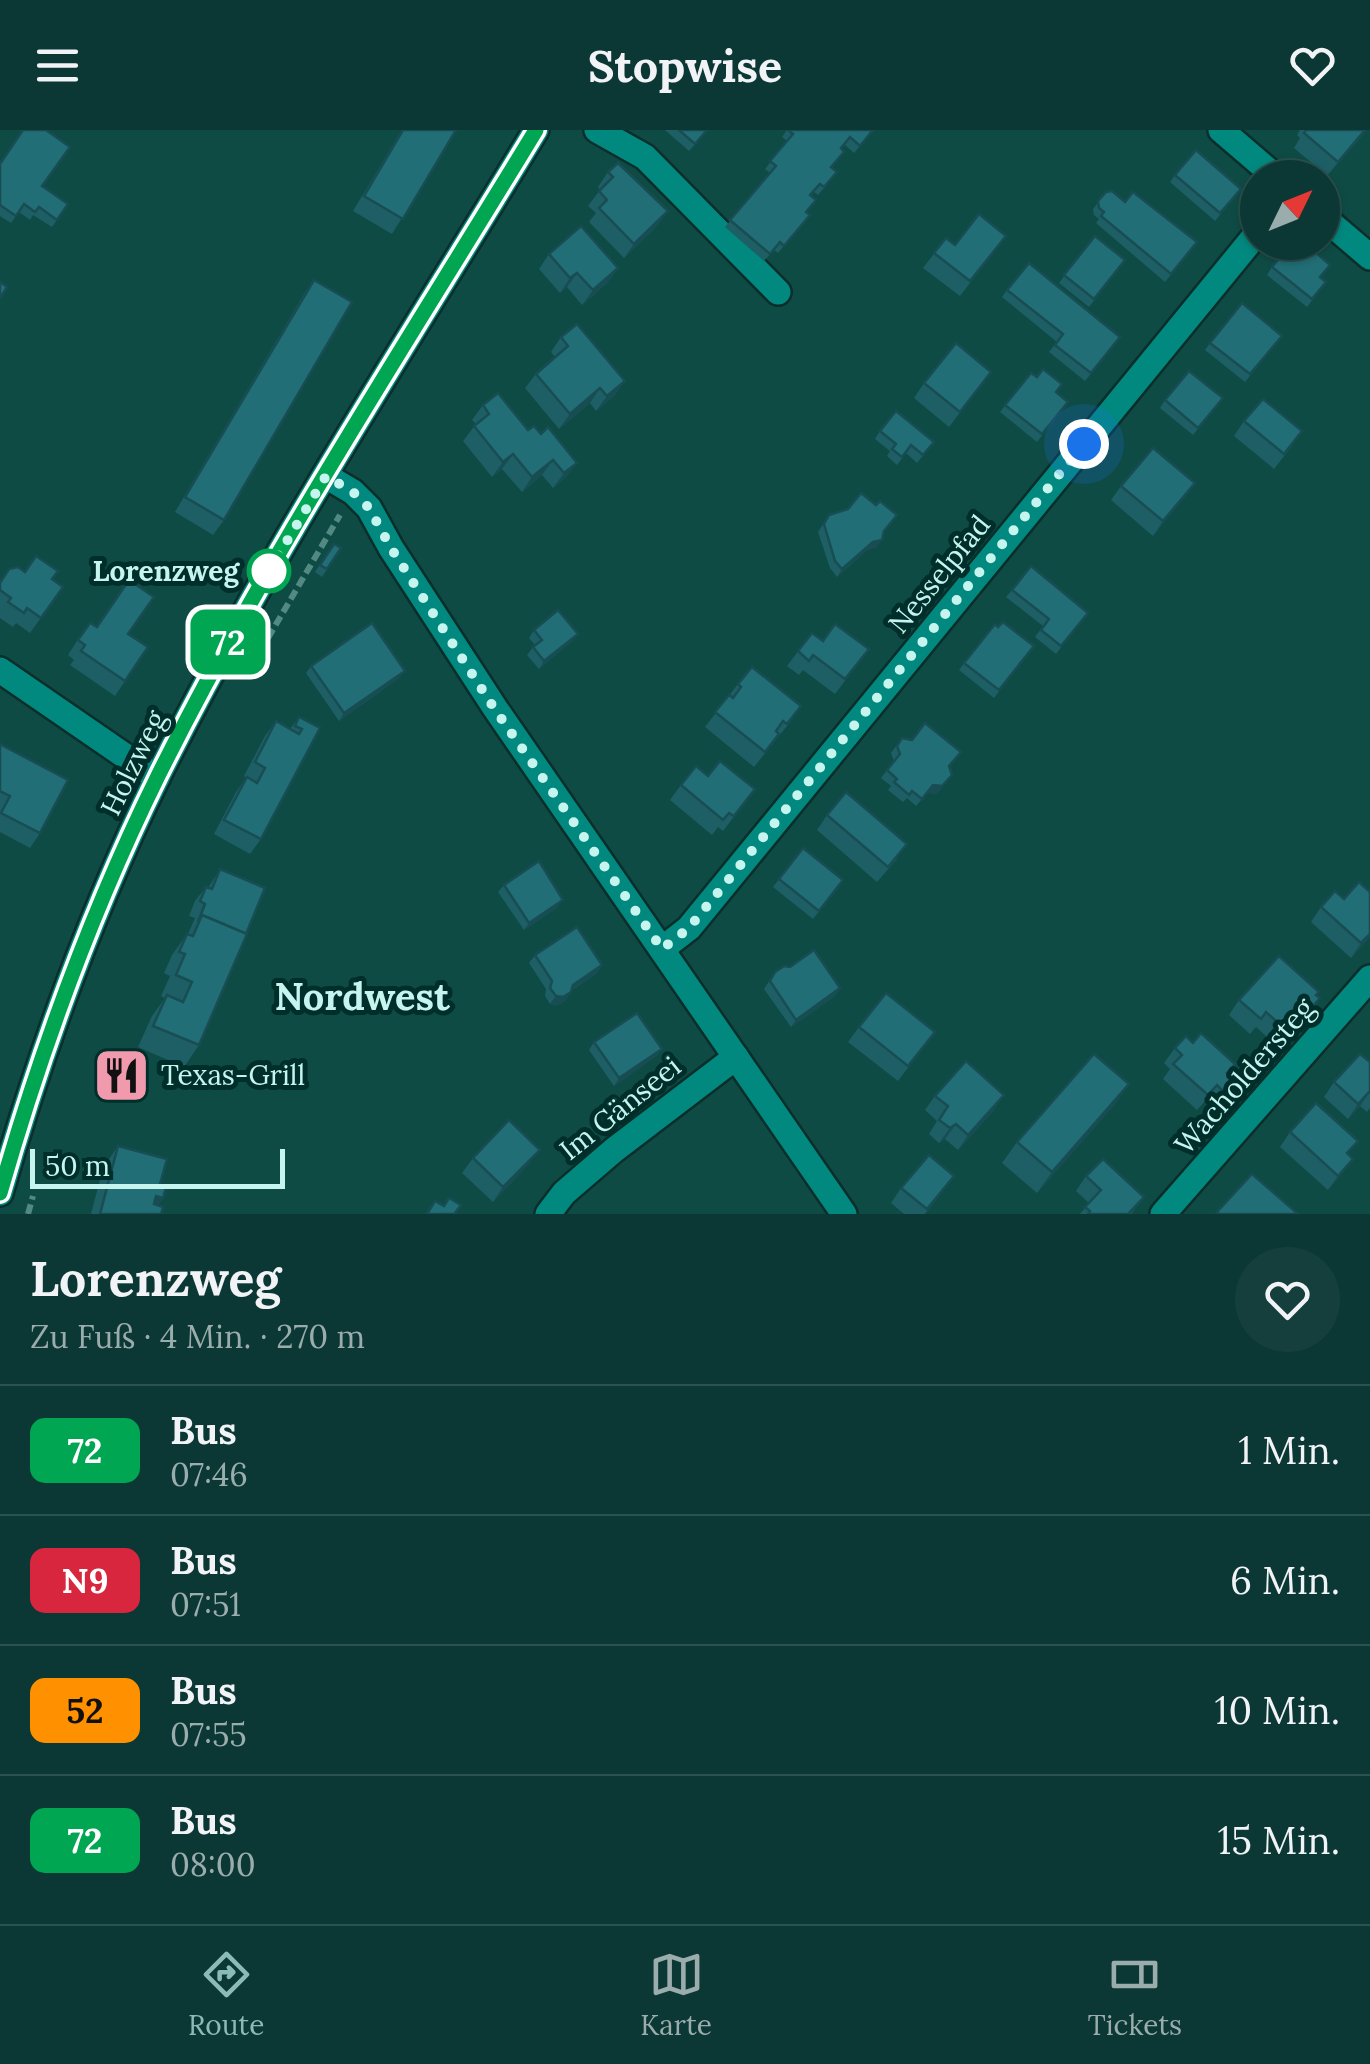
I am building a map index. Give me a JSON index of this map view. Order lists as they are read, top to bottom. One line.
{"streets":{"street":["Nesselpfad","Holzweg","Wacholdersteg","Im Gänseei"]},"districts":["Nordwest"],"places":{"other":["Lorenzweg"],"restaurant":["Texas-Grill"]},"lines":["bus line 72"],"scale_bar":"50 m","north":"top right","page":{"header":"Stopwise","on_map":"72","scale":"50 m","heading":["Lorenzweg","Zu Fuß · 4 Min. · 270 m"],"list":[{"mark":"72","name":"Bus","note":"07:46","value":"1 Min."},{"mark":"N9","name":"Bus","note":"07:51","value":"6 Min."},{"mark":"52","name":"Bus","note":"07:55","value":"10 Min."},{"mark":"72","name":"Bus","note":"08:00","value":"15 Min."}],"tabs":["Route","Karte","Tickets"]}}
